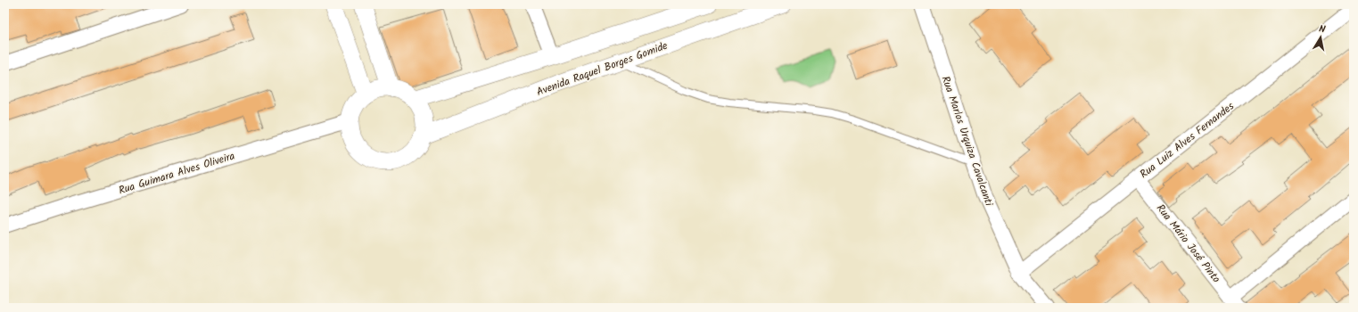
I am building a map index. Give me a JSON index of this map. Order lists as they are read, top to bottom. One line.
{"streets":{"street":["Avenida Raquel Borges Gomide","Rua Luiz Alves Fernandes","Rua Marlos Urquiza Cavalcanti","Rua Guimara Alves Oliveira","Rua Mário José Pinto"]},"crossings":[["Avenida Raquel Borges Gomide","Rua Guimara Alves Oliveira"],["Rua Luiz Alves Fernandes","Rua Marlos Urquiza Cavalcanti"],["Rua Luiz Alves Fernandes","Rua Mário José Pinto"]],"north":"top"}
